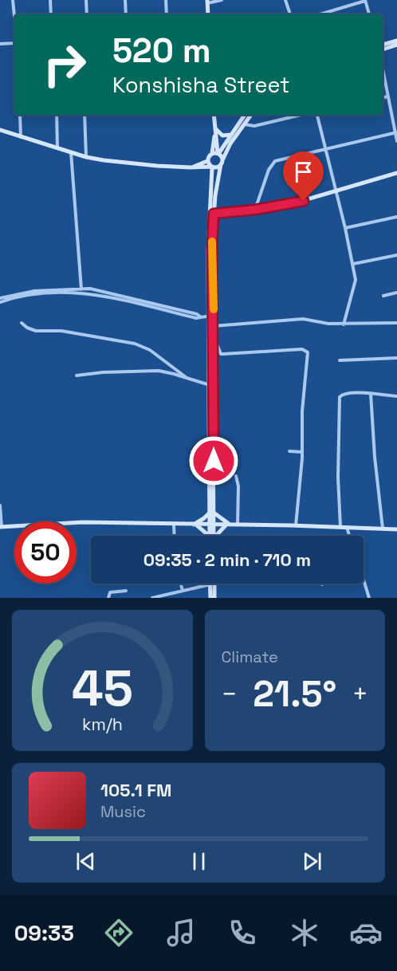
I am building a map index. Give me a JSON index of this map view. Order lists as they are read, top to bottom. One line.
{"page":{"turn":["520 m","Konshisha Street"],"limit":"50","trip":"09:35 · 2 min · 710 m","tile":"Climate","heat":["−","21.5°","+"],"song":["105.1 FM","Music"],"tabs":"09:33","gauge":["45","km/h"]}}
